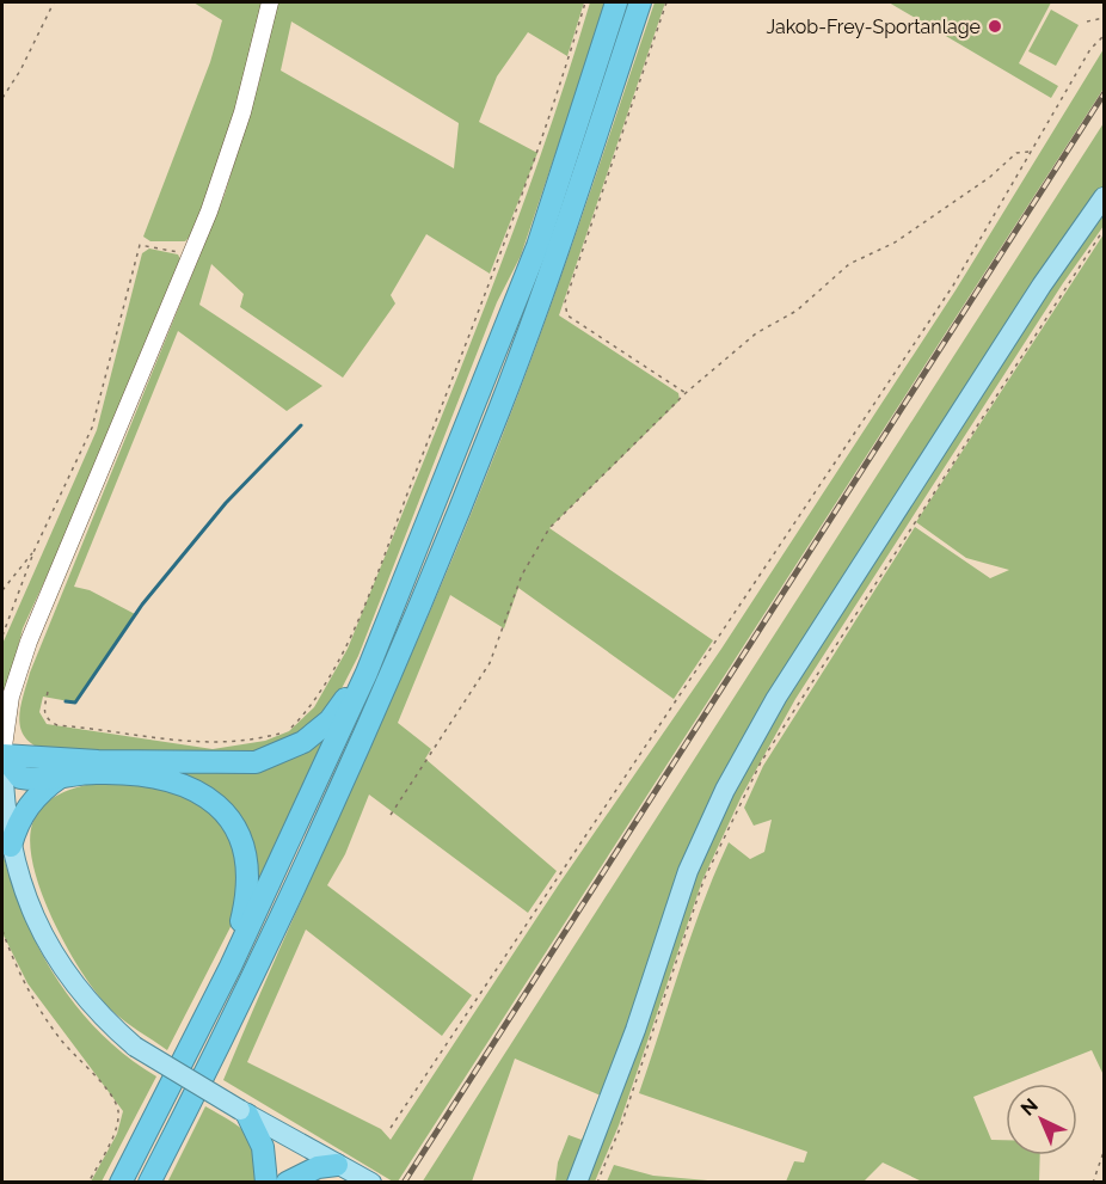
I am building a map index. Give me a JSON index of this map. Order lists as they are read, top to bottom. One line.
{"places":["Jakob-Frey-Sportanlage"],"north":"top left"}
